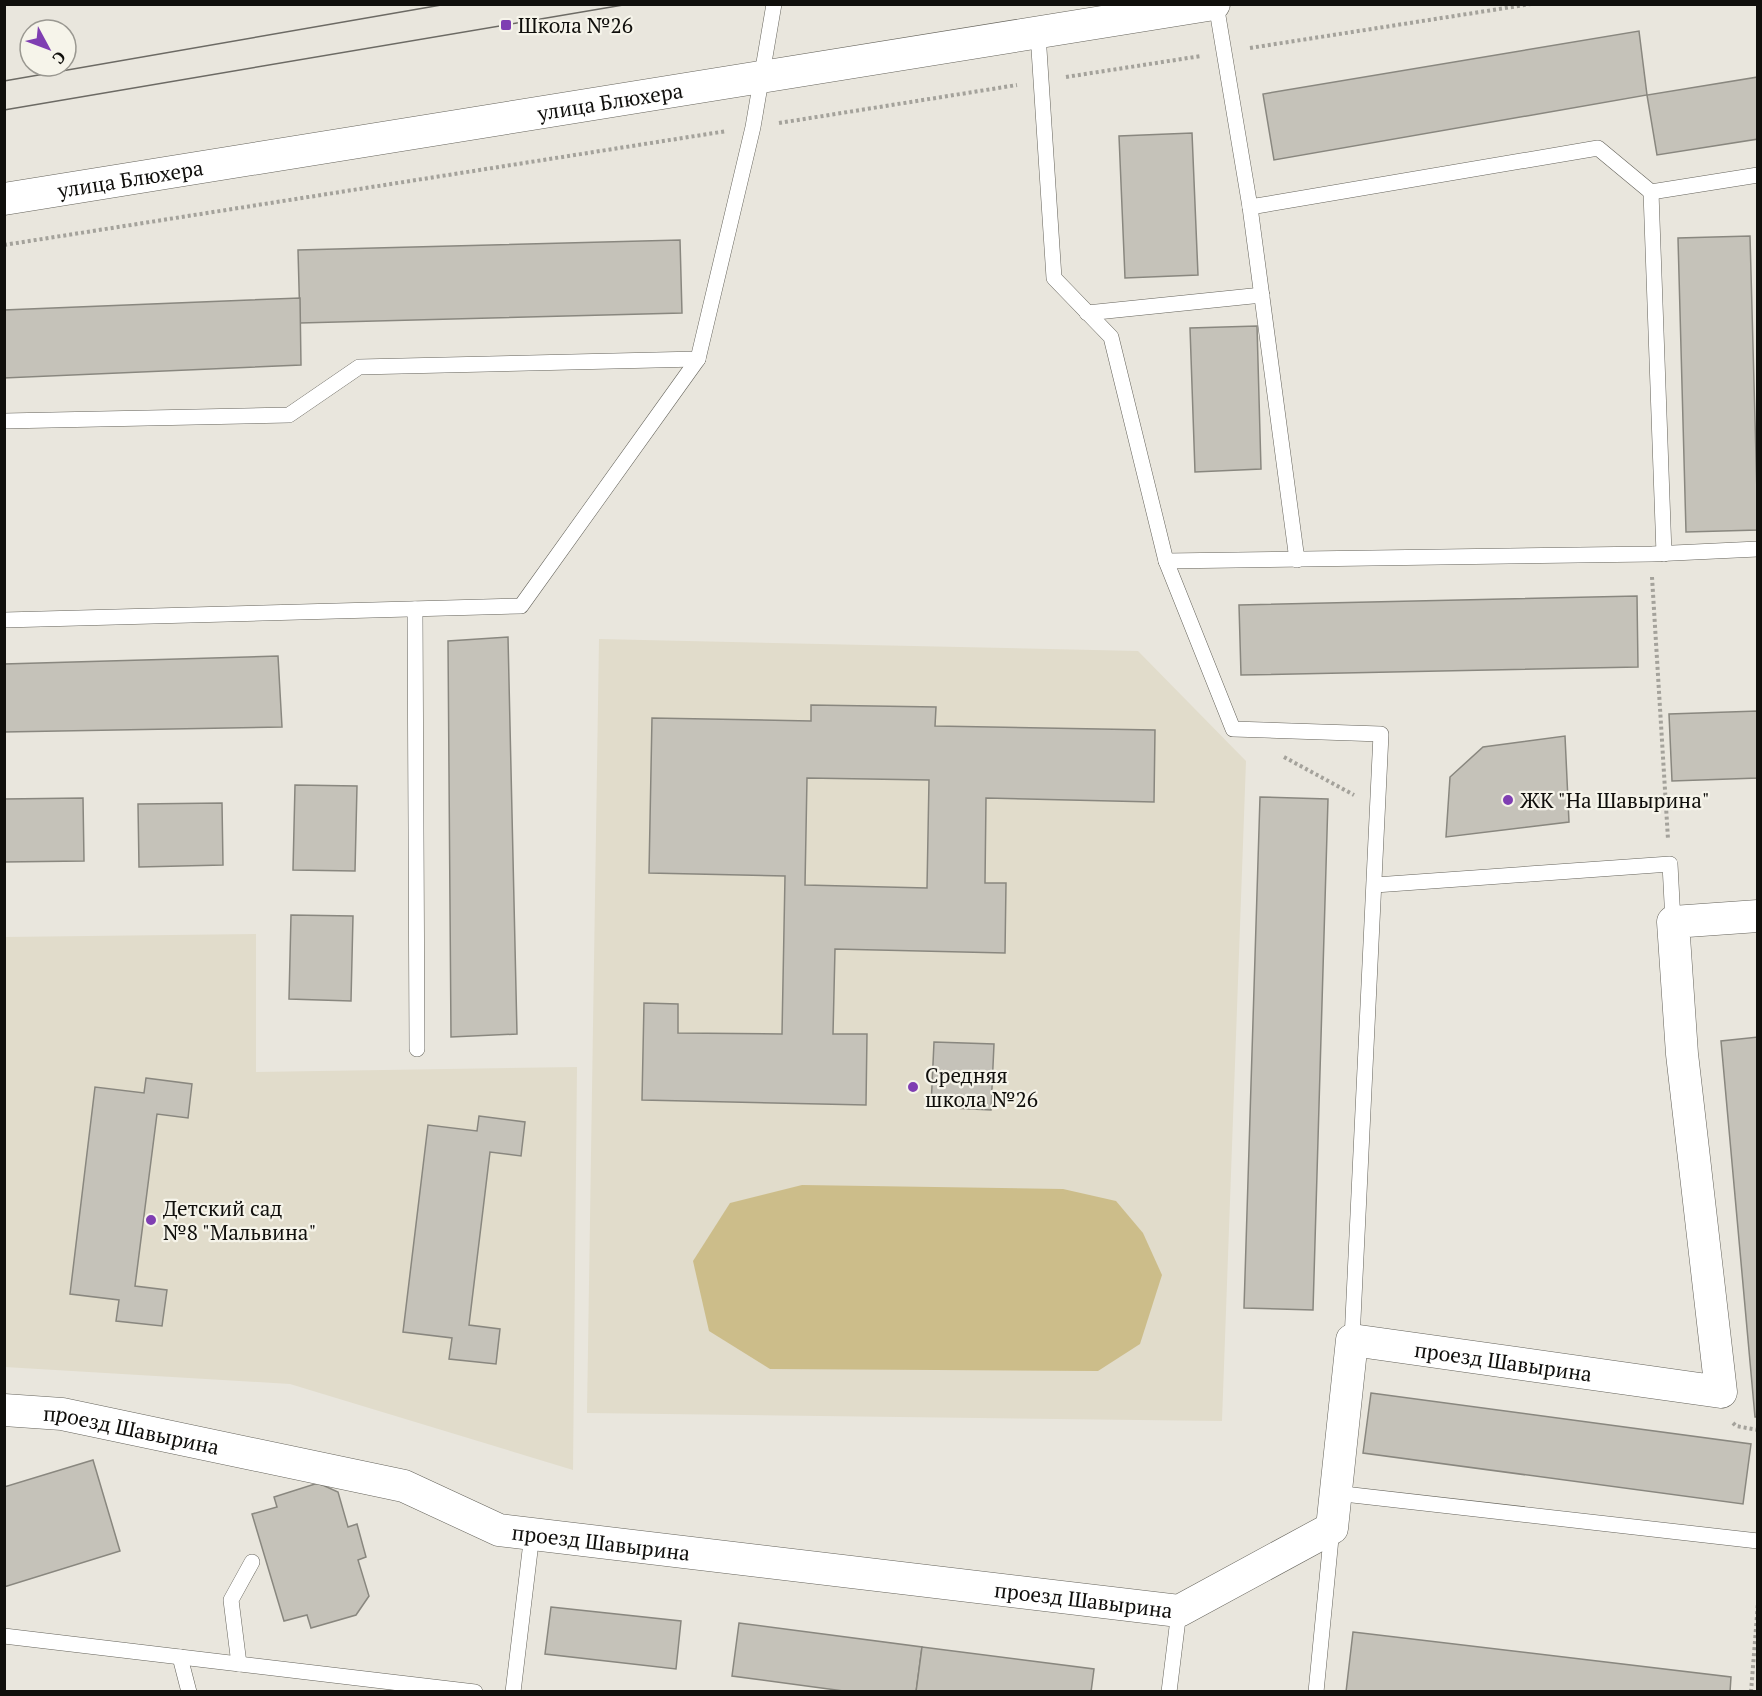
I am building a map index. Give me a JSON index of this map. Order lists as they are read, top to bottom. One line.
{"streets":{"street":["улица Блюхера","проезд Шавырина"]},"places":{"transit":["Школа №26"],"other":["ЖК \"На Шавырина\"","Средняя школа №26","Детский сад №8 \"Мальвина\""]},"north":"bottom right"}
